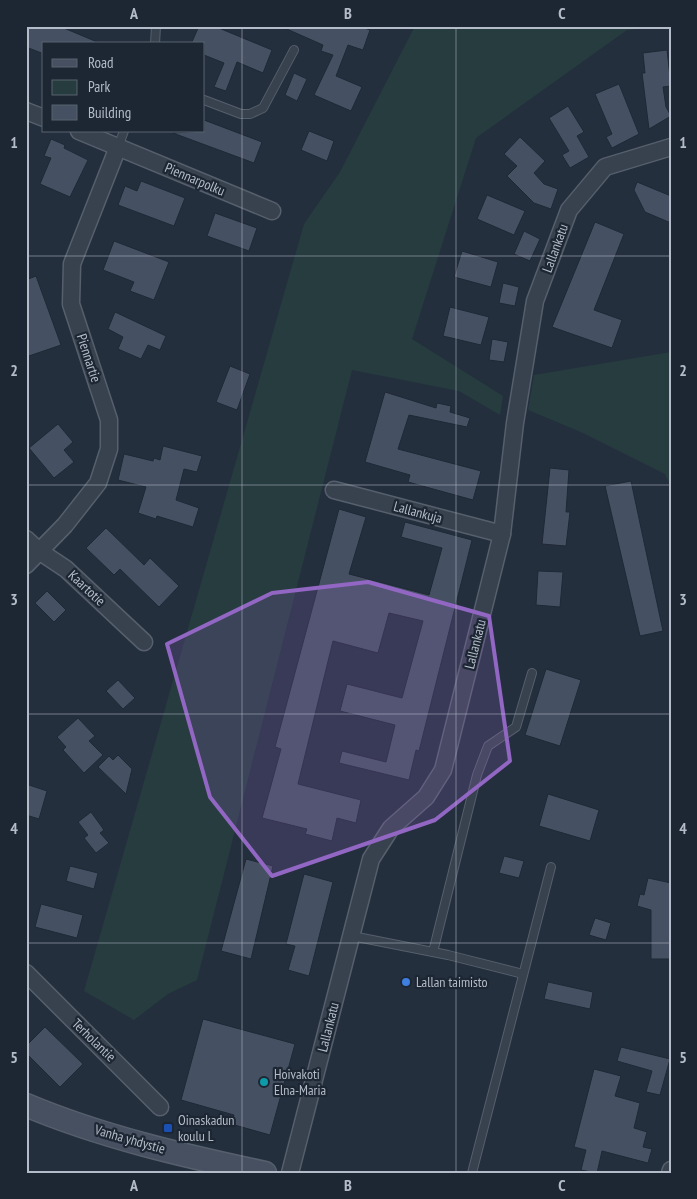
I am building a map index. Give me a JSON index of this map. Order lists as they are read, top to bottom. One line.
{"streets":{"street":["Piennarpolku","Lallankatu","Piennartie","Lallankuja","Kaartotie","Terholantie","Vanha yhdystie"]},"crossings":[["Piennarpolku","Piennartie"],["Lallankatu","Lallankuja"],["Piennartie","Kaartotie"]],"places":{"other":["Lallan taimisto","Hoivakoti Elna-Maria"],"transit":["Oinaskadun koulu L"]},"legend":["Road","Park","Building"],"grid":{"columns":["A","B","C"],"rows":["1","2","3","4","5"]}}
